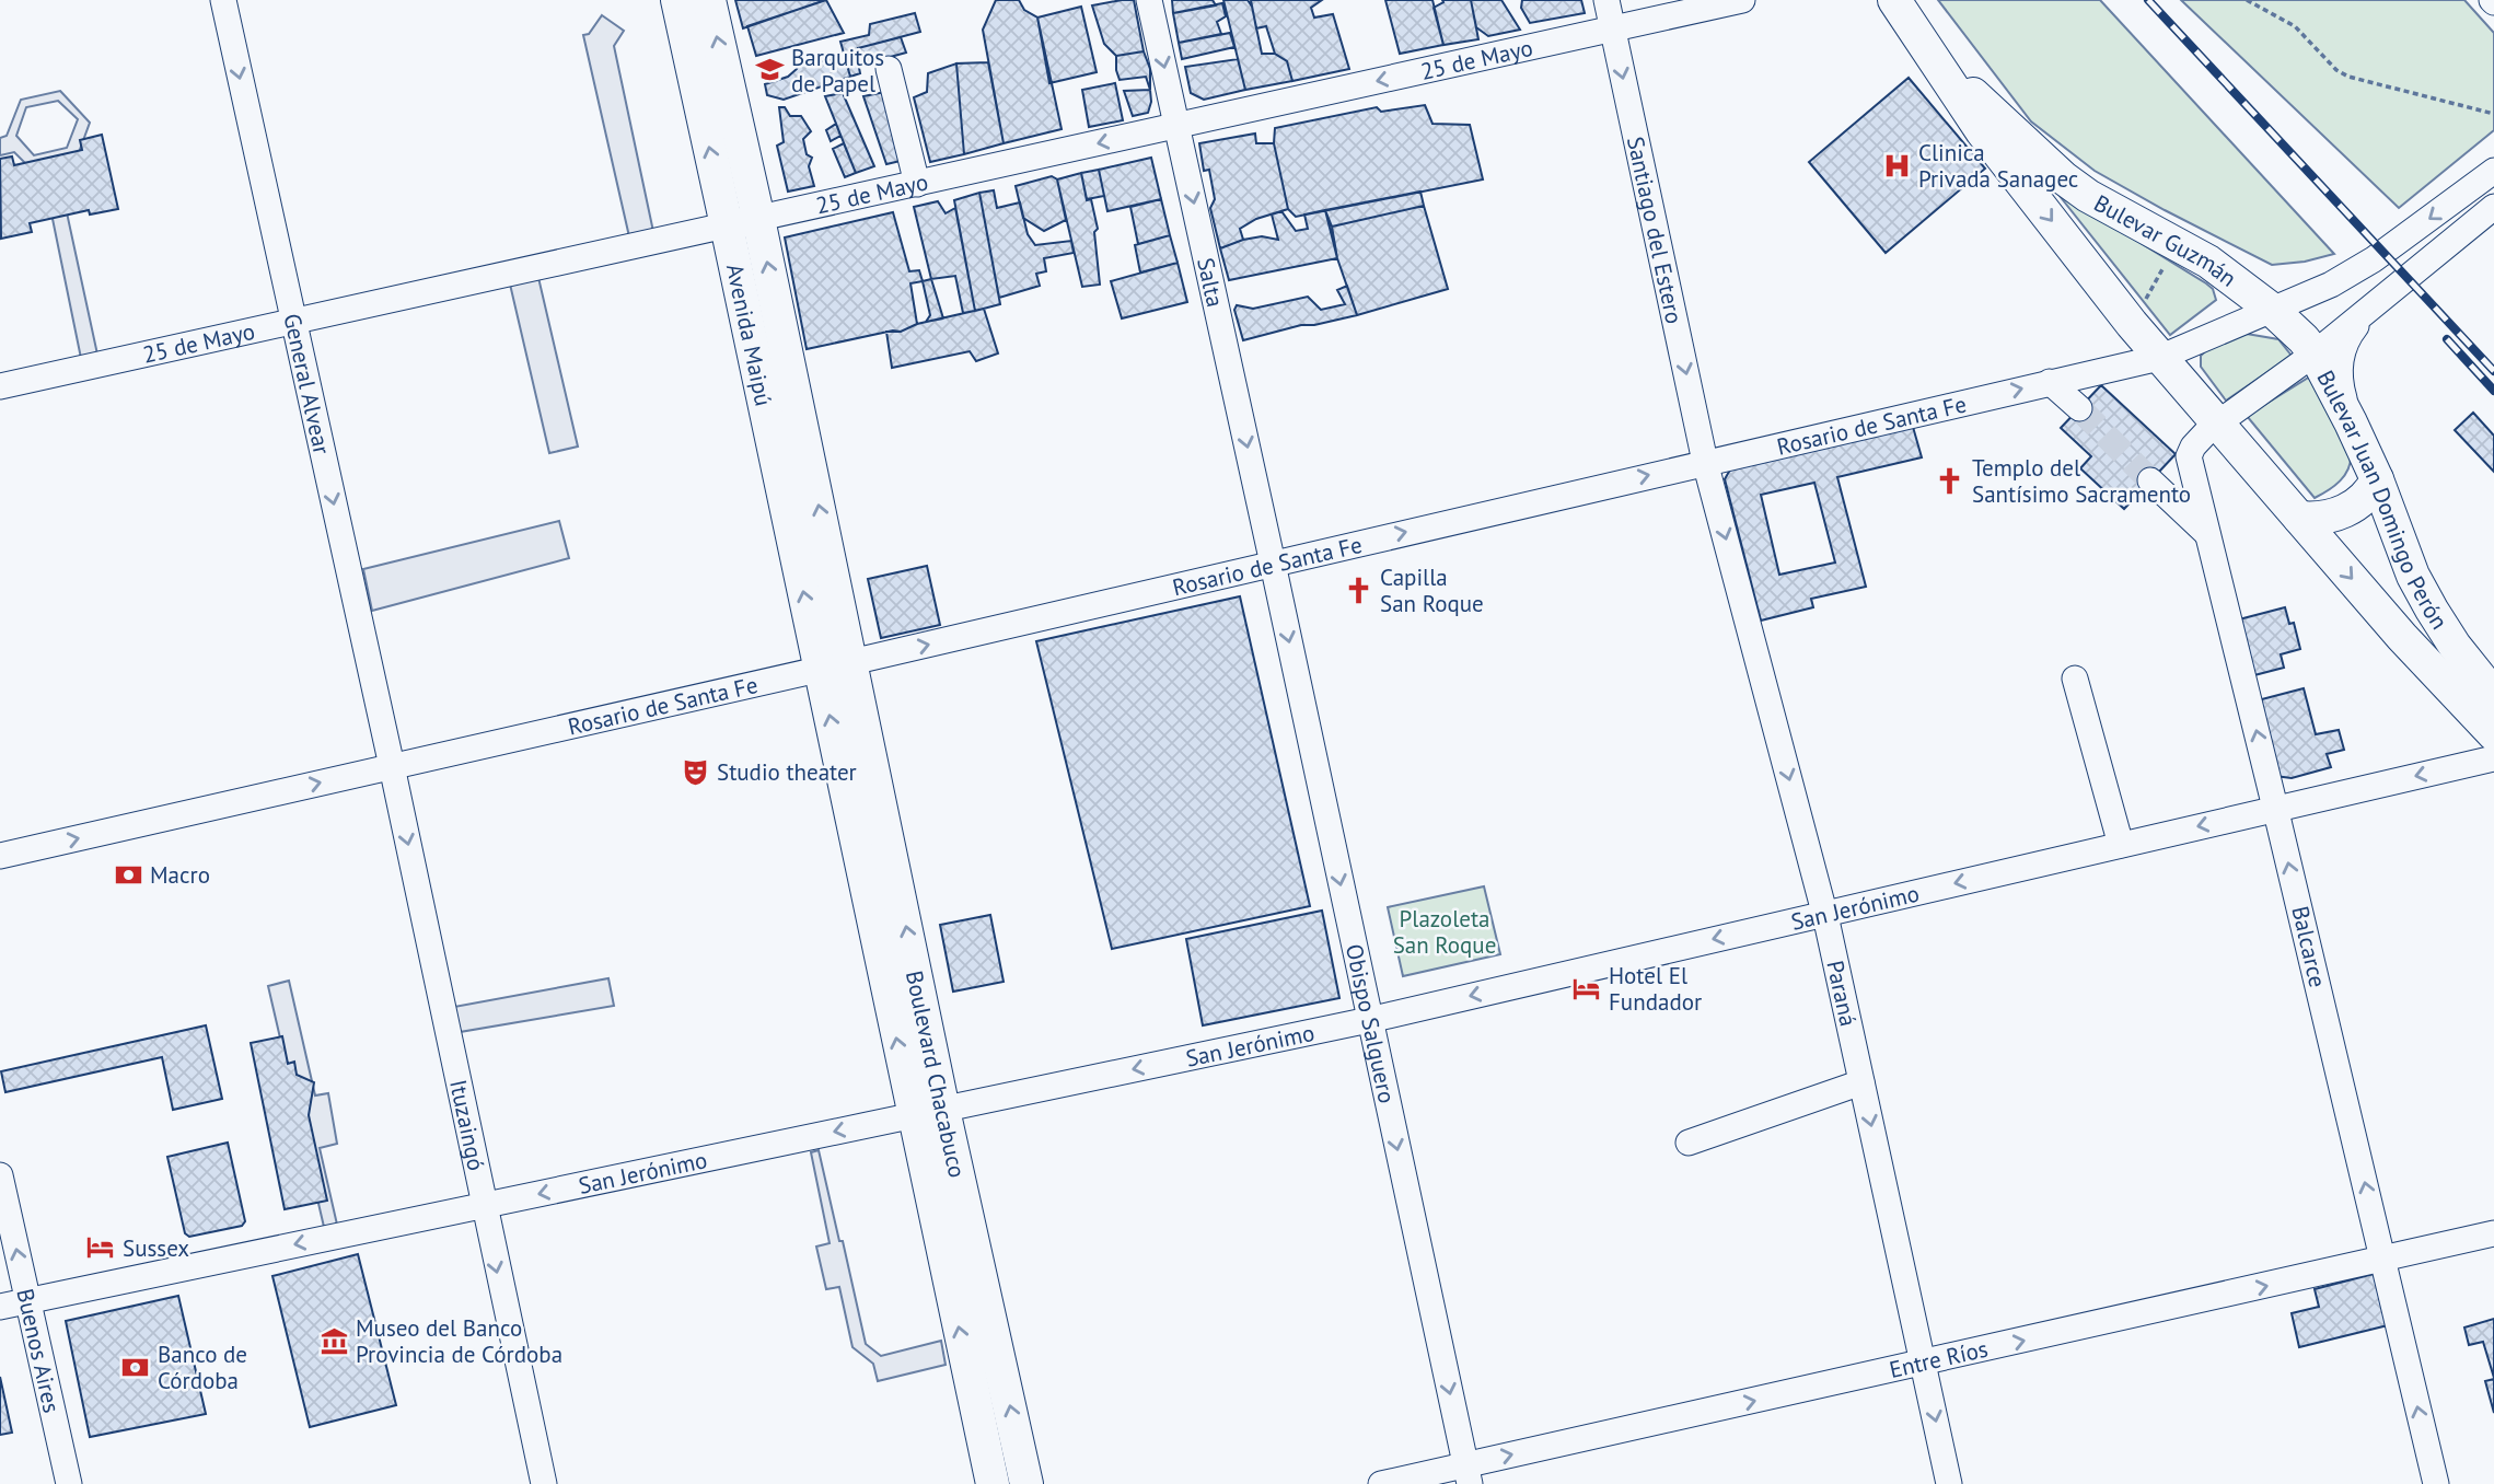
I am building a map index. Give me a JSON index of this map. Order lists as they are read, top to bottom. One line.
{"streets":{"main road":["Bulevar Guzmán","Avenida Maipú","Bulevar Juan Domingo Perón","Boulevard Chacabuco"],"street":["25 de Mayo","Santiago del Estero","Salta","General Alvear","Rosario de Santa Fe","San Jerónimo","Balcarce","Paraná","Obispo Salguero","Ituzaingó","Buenos Aires","Entre Ríos"]},"crossings":[["25 de Mayo","Santiago del Estero"],["25 de Mayo","Salta"],["25 de Mayo","Avenida Maipú"],["25 de Mayo","General Alvear"],["Santiago del Estero","Rosario de Santa Fe"],["Santiago del Estero","Paraná"],["Bulevar Guzmán","Rosario de Santa Fe"],["Bulevar Guzmán","Bulevar Juan Domingo Perón"],["Bulevar Guzmán","Balcarce"],["Salta","Rosario de Santa Fe"],["Salta","Obispo Salguero"],["Avenida Maipú","Rosario de Santa Fe"],["Avenida Maipú","Boulevard Chacabuco"],["General Alvear","Rosario de Santa Fe"],["General Alvear","Ituzaingó"],["Rosario de Santa Fe","Bulevar Juan Domingo Perón"],["Rosario de Santa Fe","Paraná"],["Rosario de Santa Fe","Obispo Salguero"],["Rosario de Santa Fe","Boulevard Chacabuco"],["Rosario de Santa Fe","Ituzaingó"],["Bulevar Juan Domingo Perón","Balcarce"],["San Jerónimo","Balcarce"],["San Jerónimo","Paraná"],["San Jerónimo","Obispo Salguero"],["San Jerónimo","Boulevard Chacabuco"],["San Jerónimo","Ituzaingó"],["San Jerónimo","Buenos Aires"],["Balcarce","Entre Ríos"],["Paraná","Entre Ríos"],["Obispo Salguero","Entre Ríos"]],"one_way":["25 de Mayo","Santiago del Estero","Salta","Avenida Maipú","General Alvear","San Jerónimo","Balcarce","Paraná","Obispo Salguero","Boulevard Chacabuco","Ituzaingó","Buenos Aires","Entre Ríos"],"parks":["Plazoleta San Roque"],"places":{"school or university":["Barquitos de Papel"],"hospital":["Clinica Privada Sanagec"],"church":["Templo del Santísimo Sacramento","Capilla San Roque"],"theatre":["Studio theater"],"bank":["Macro","Banco de Córdoba"],"hotel":["Hotel El Fundador","Sussex"],"museum":["Museo del Banco Provincia de Córdoba"]}}
